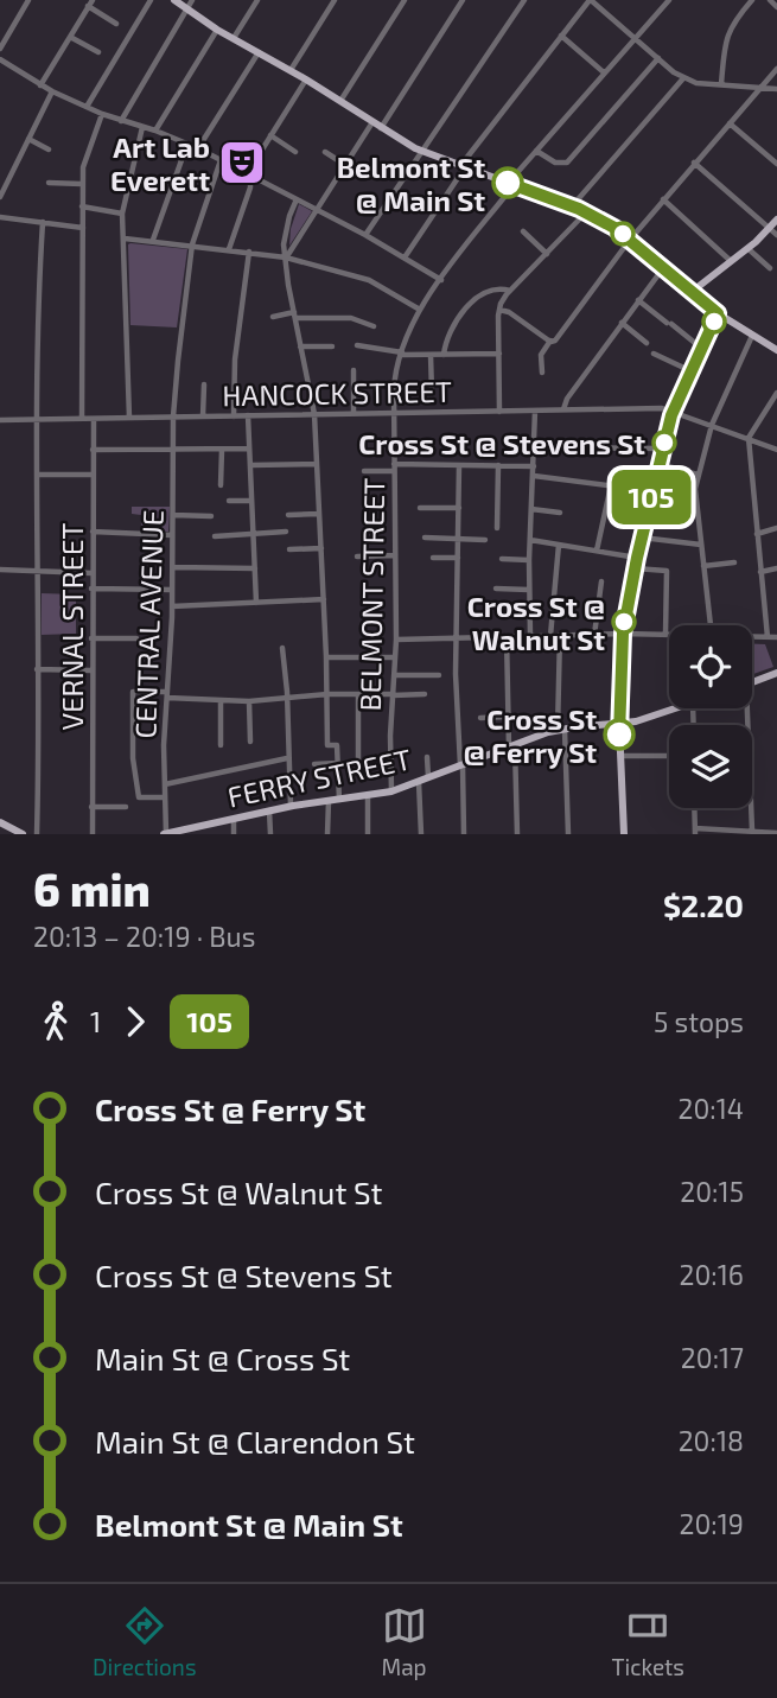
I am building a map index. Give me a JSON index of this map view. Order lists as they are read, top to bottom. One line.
{"streets":{"main road":["FERRY STREET"],"street":["HANCOCK STREET","BELMONT STREET","CENTRAL AVENUE","VERNAL STREET"]},"crossings":[["HANCOCK STREET","BELMONT STREET"],["HANCOCK STREET","CENTRAL AVENUE"],["HANCOCK STREET","VERNAL STREET"],["BELMONT STREET","FERRY STREET"],["CENTRAL AVENUE","FERRY STREET"]],"places":{"theatre":["Art Lab Everett"],"other":["Belmont St @ Main St","Cross St @ Stevens St","Cross St @ Walnut St","Cross St @ Ferry St"]},"lines":["bus line 105"],"page":{"on_map":"105","heading":["6 min","20:13 – 20:19 · Bus","$2.20"],"legs":["1","105","5 stops"],"list":[{"name":"Cross St @ Ferry St","value":"20:14"},{"name":"Cross St @ Walnut St","value":"20:15"},{"name":"Cross St @ Stevens St","value":"20:16"},{"name":"Main St @ Cross St","value":"20:17"},{"name":"Main St @ Clarendon St","value":"20:18"},{"name":"Belmont St @ Main St","value":"20:19"}],"tabs":["Directions","Map","Tickets"]}}
